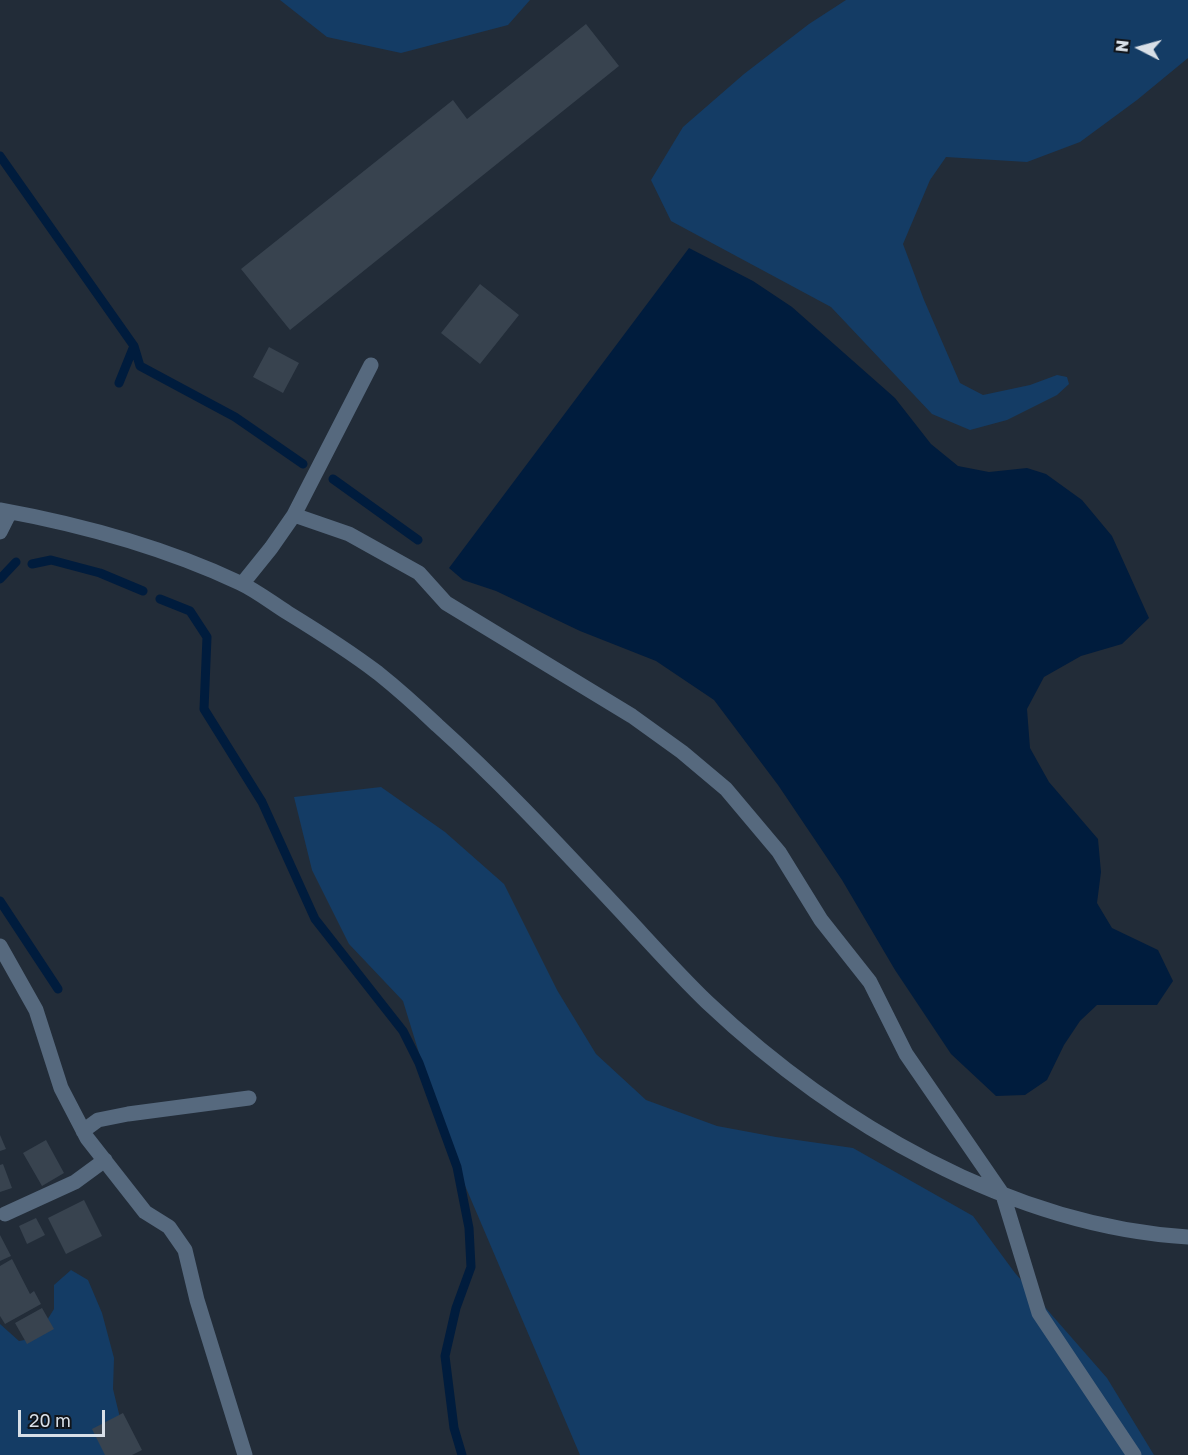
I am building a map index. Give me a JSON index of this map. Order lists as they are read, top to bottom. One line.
{"scale_bar":"20 m","north":"left"}
